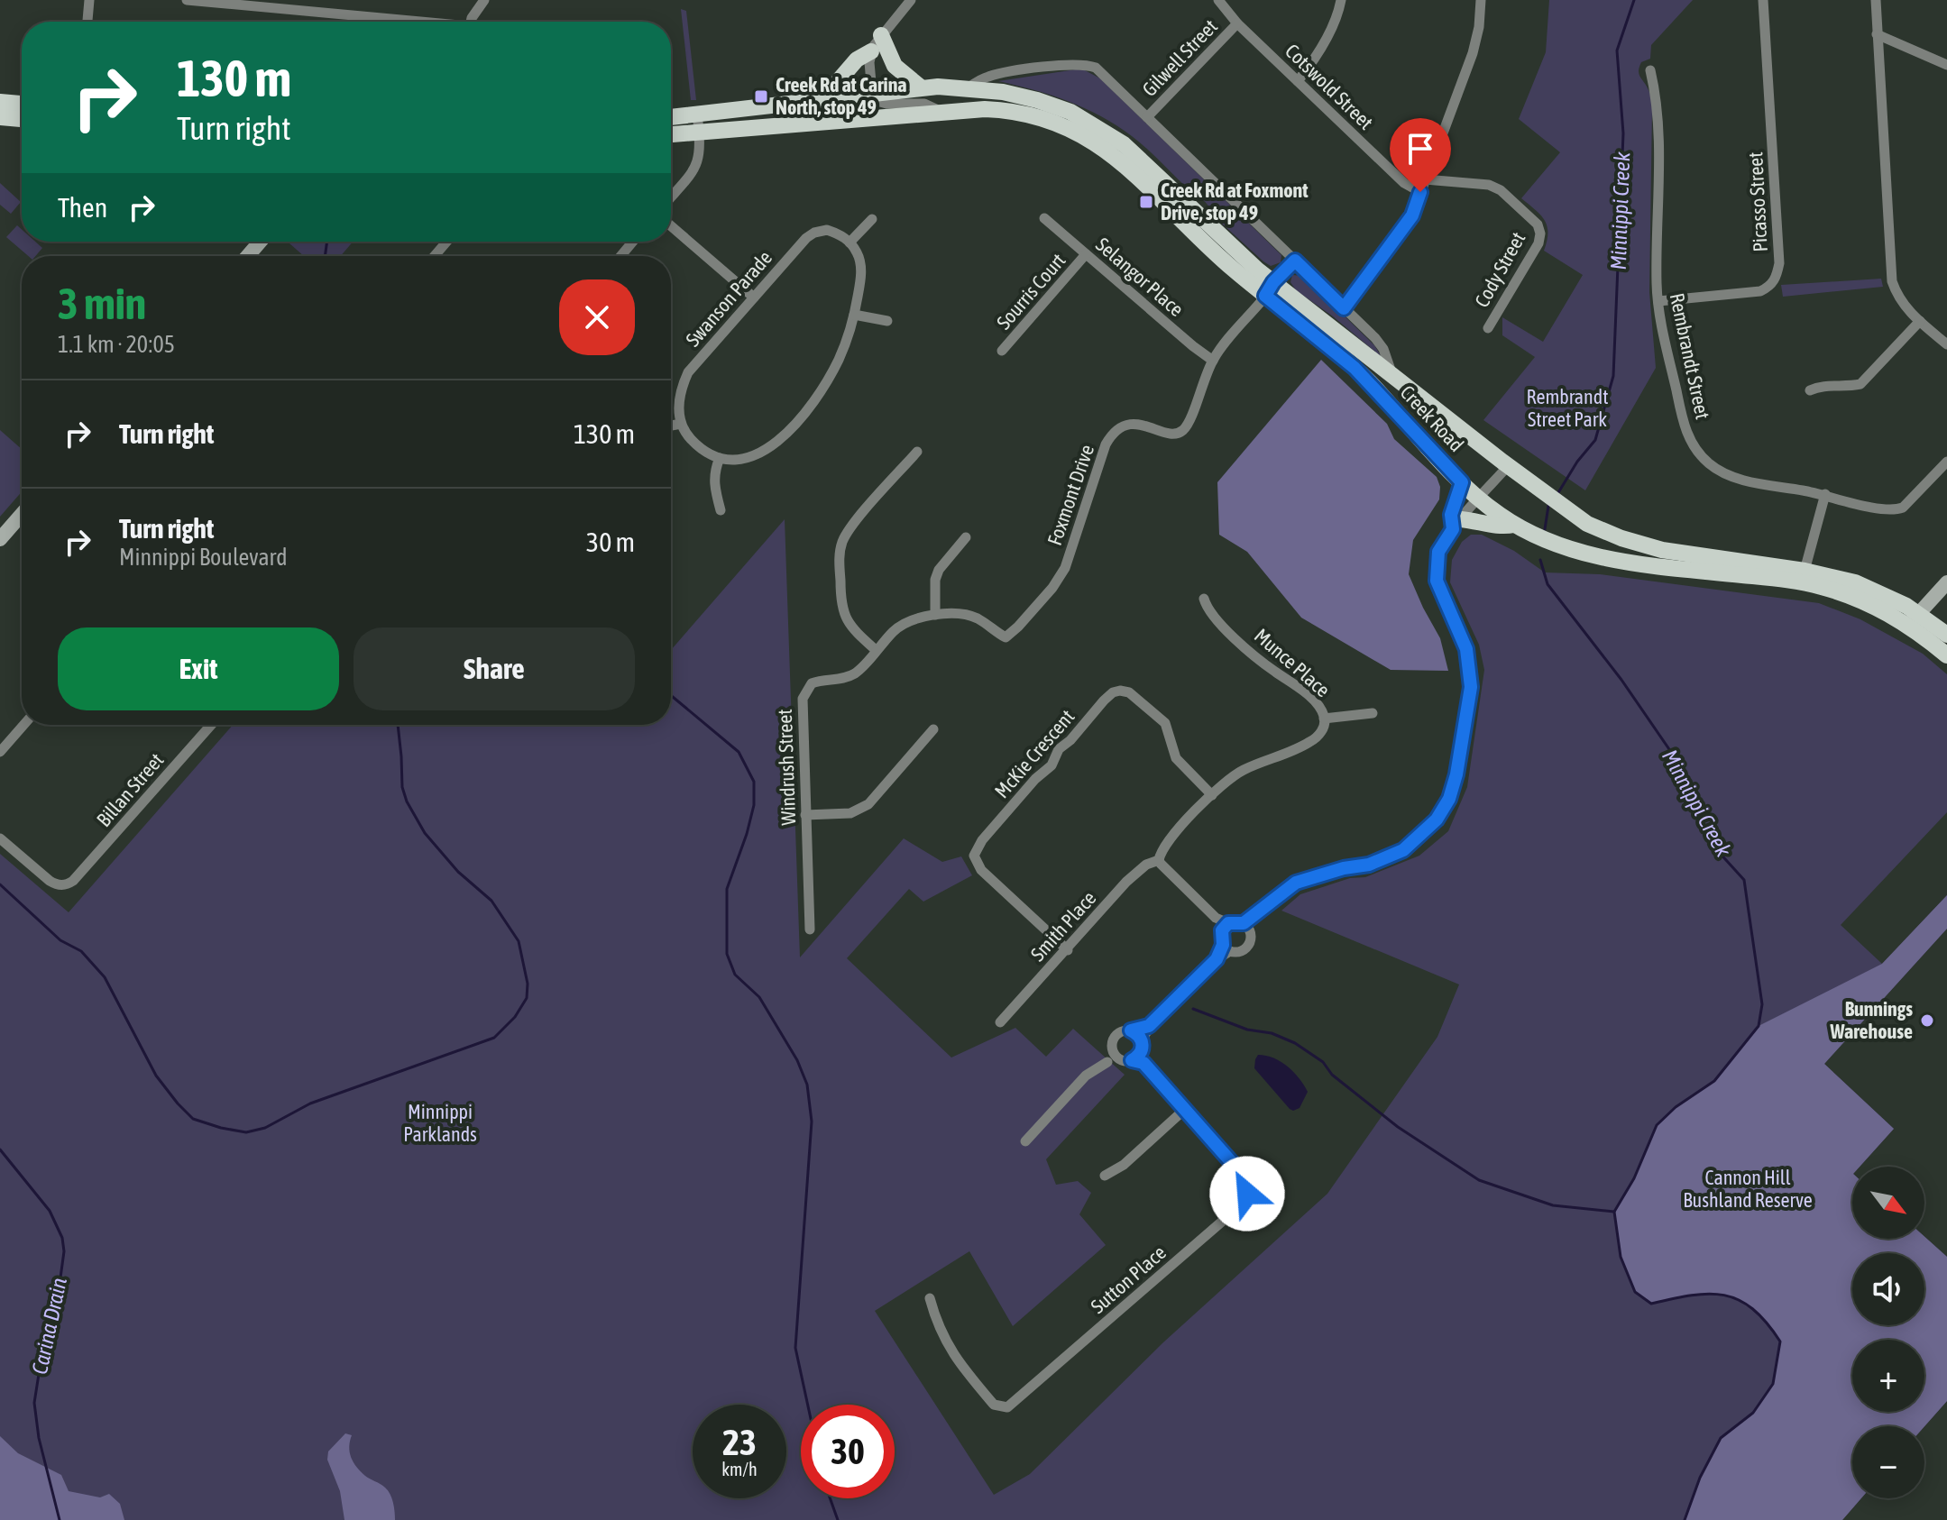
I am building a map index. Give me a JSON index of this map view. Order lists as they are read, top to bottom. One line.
{"streets":{"main road":["Creek Road"],"street":["Gilwell Street","Cotswold Street","Picasso Street","Cody Street","Selangor Place","Sourris Court","Swanson Parade","Rembrandt Street","Foxmont Drive","Munce Place","McKie Crescent","Windrush Street","Billan Street","Smith Place","Sutton Place"]},"crossings":[["Gilwell Street","Cotswold Street"],["Gilwell Street","Creek Road"],["Picasso Street","Rembrandt Street"],["Selangor Place","Sourris Court"],["Selangor Place","Foxmont Drive"],["Creek Road","Foxmont Drive"],["Foxmont Drive","Windrush Street"],["Munce Place","McKie Crescent"],["Munce Place","Smith Place"],["McKie Crescent","Smith Place"]],"water":["Minnippi Creek","Carina Drain"],"parks":["Rembrandt Street Park","Minnippi Parklands","Cannon Hill Bushland Reserve"],"places":{"transit":["Creek Rd at Carina North, stop 49","Creek Rd at Foxmont Drive, stop 49"],"other":["Bunnings Warehouse"]},"north":"bottom right","page":{"turn":["130 m","Turn right"],"then":"Then","heading":["3 min","1.1 km · 20:05"],"list":[{"name":"Turn right","value":"130 m"},{"name":"Turn right","note":"Minnippi Boulevard","value":"30 m"}],"buttons":["Exit","Share"],"map_buttons":["+","−"],"speed":"23 km/h","limit":"30"}}
